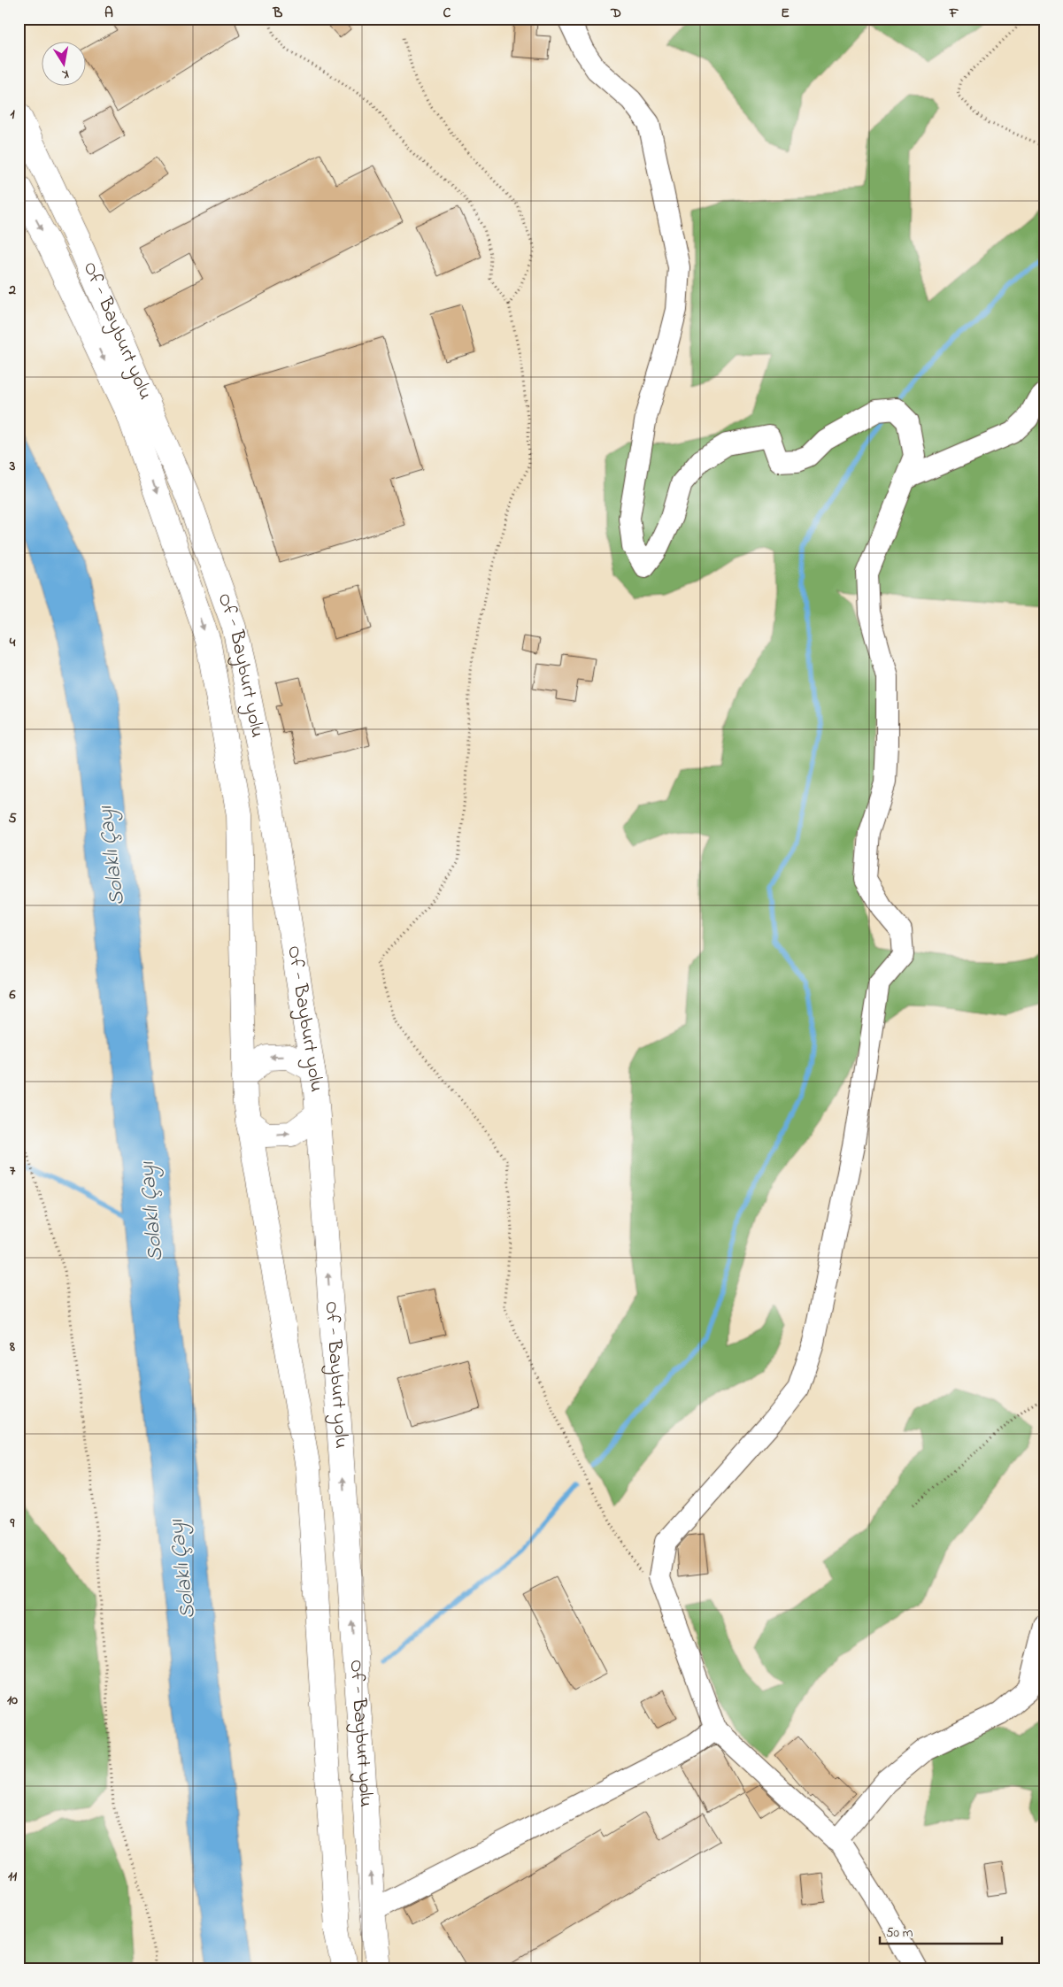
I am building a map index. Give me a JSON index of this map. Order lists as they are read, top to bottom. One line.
{"streets":{"highway":["Of - Bayburt yolu"]},"water":["Solaklı Çayı"],"scale_bar":"50 m","north":"bottom","grid":{"columns":["A","B","C","D","E","F"],"rows":["1","2","3","4","5","6","7","8","9","10","11"]}}
